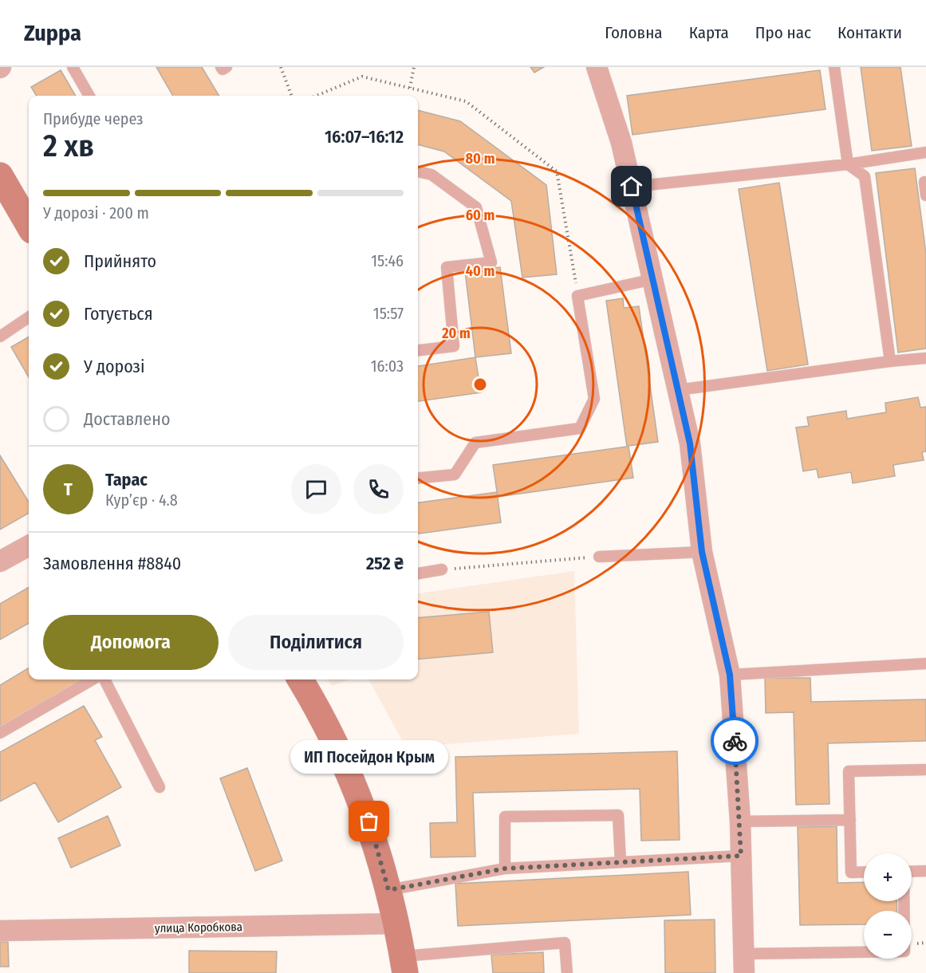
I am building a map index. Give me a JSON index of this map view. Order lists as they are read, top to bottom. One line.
{"streets":{"street":["улица Коробкова"]},"places":["ИП Посейдон Крым"],"page":{"header":"Zuppa","nav":["Головна","Карта","Про нас","Контакти"],"heading":["2 хв","Прибуде через","16:07–16:12"],"panel":["Тарас","Кур’єр · 4.8","Замовлення #8840","252 ₴"],"bar":"У дорозі · 200 m","list":[["Прийнято","15:46"],["Готується","15:57"],["У дорозі","16:03"],"Доставлено"],"round":"Т","buttons":["Допомога","Поділитися"],"bubble":"ИП Посейдон Крым","map_buttons":["+","−"]},"rings":["80 m","60 m","40 m","20 m"]}
